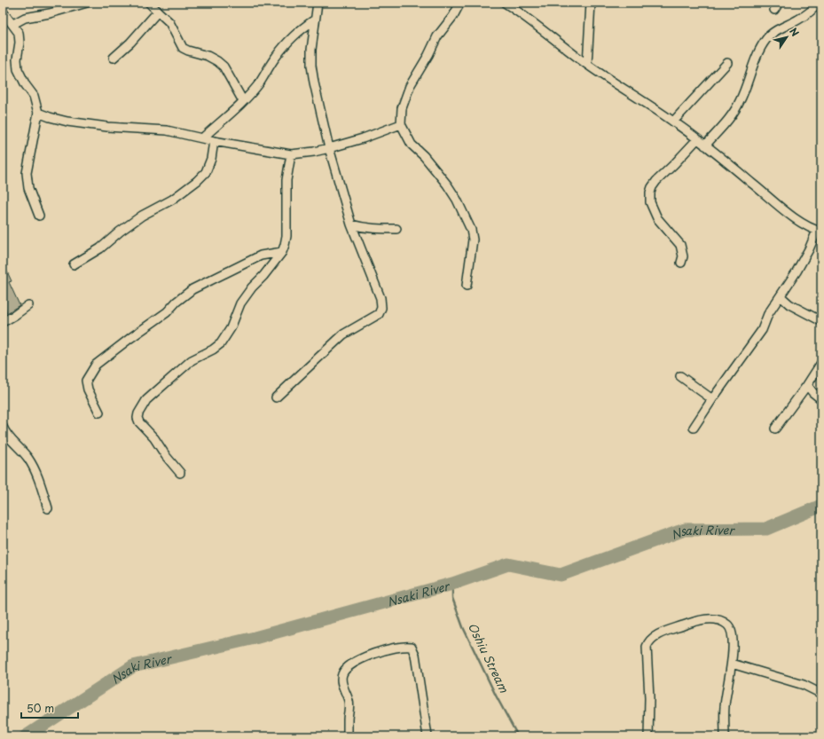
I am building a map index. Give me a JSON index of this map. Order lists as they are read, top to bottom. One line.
{"water":["Nsaki River","Oshiu Stream"],"scale_bar":"50 m","north":"top right"}
